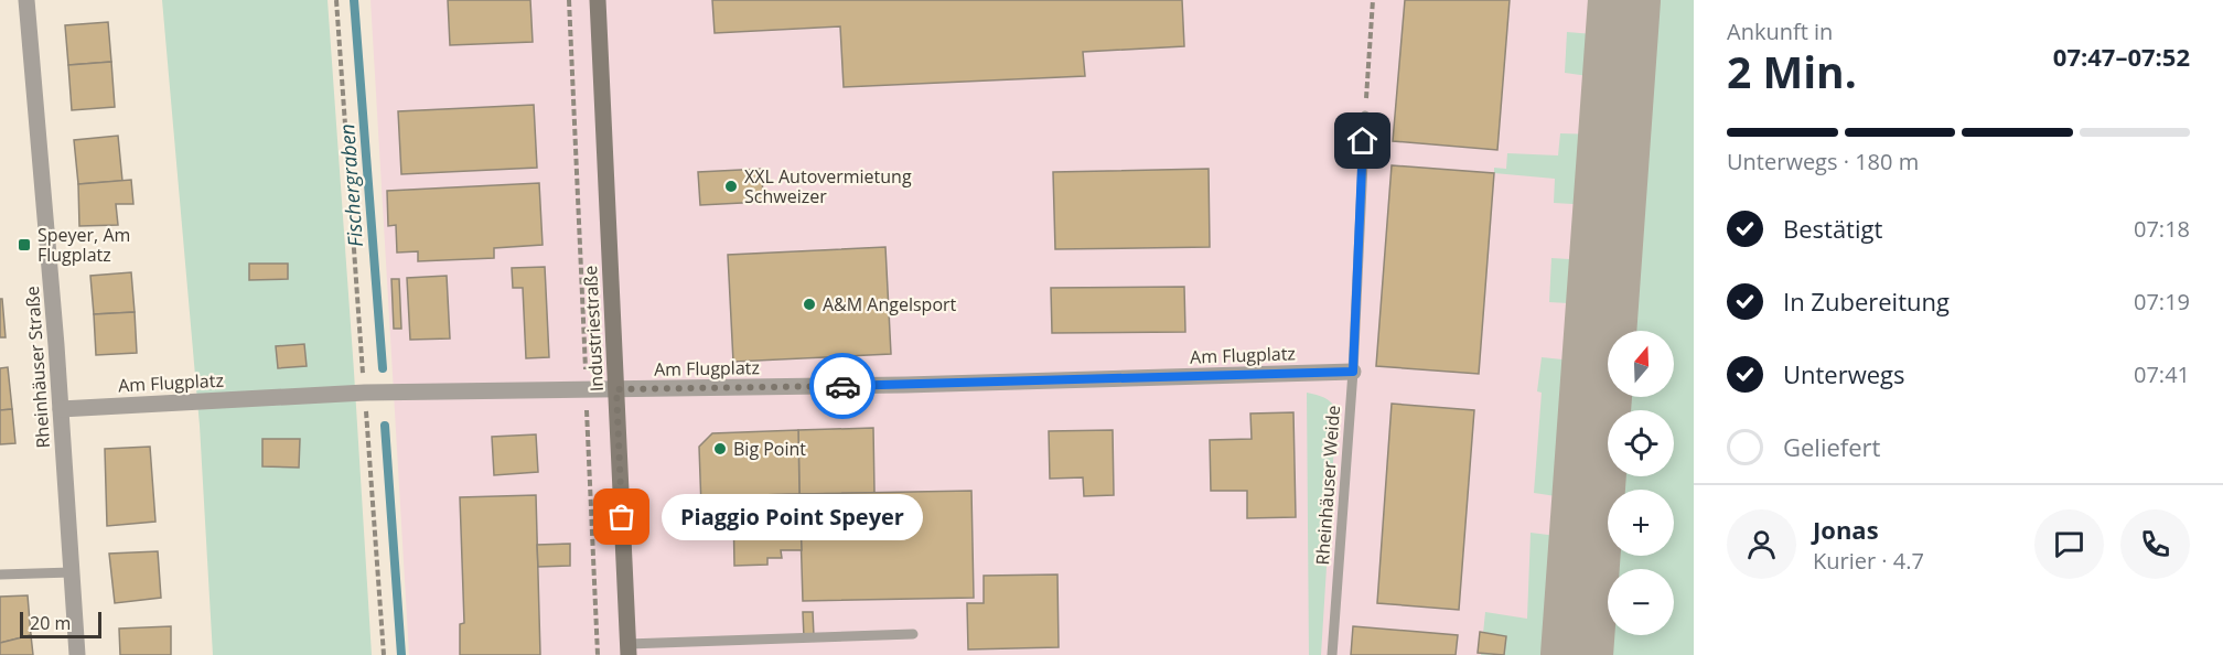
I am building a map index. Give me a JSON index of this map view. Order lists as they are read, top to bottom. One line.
{"streets":{"street":["Industriestraße","Am Flugplatz","Rheinhäuser Straße"],"lane":["Rheinhäuser Weide"]},"crossings":[["Industriestraße","Am Flugplatz"],["Am Flugplatz","Rheinhäuser Straße"],["Am Flugplatz","Rheinhäuser Weide"]],"water":["Fischergraben"],"places":{"other":["XXL Autovermietung Schweizer","A&M Angelsport","Big Point","Piaggio Point Speyer"],"transit":["Speyer, Am Flugplatz"]},"scale_bar":"20 m","north":"top","page":{"heading":["2 Min.","Ankunft in","07:47–07:52"],"panel":["Jonas","Kurier · 4.7"],"bar":"Unterwegs · 180 m","list":[["Bestätigt","07:18"],["In Zubereitung","07:19"],["Unterwegs","07:41"],"Geliefert"],"map_buttons":["+","−"],"bubble":"Piaggio Point Speyer","scale":"20 m"}}
